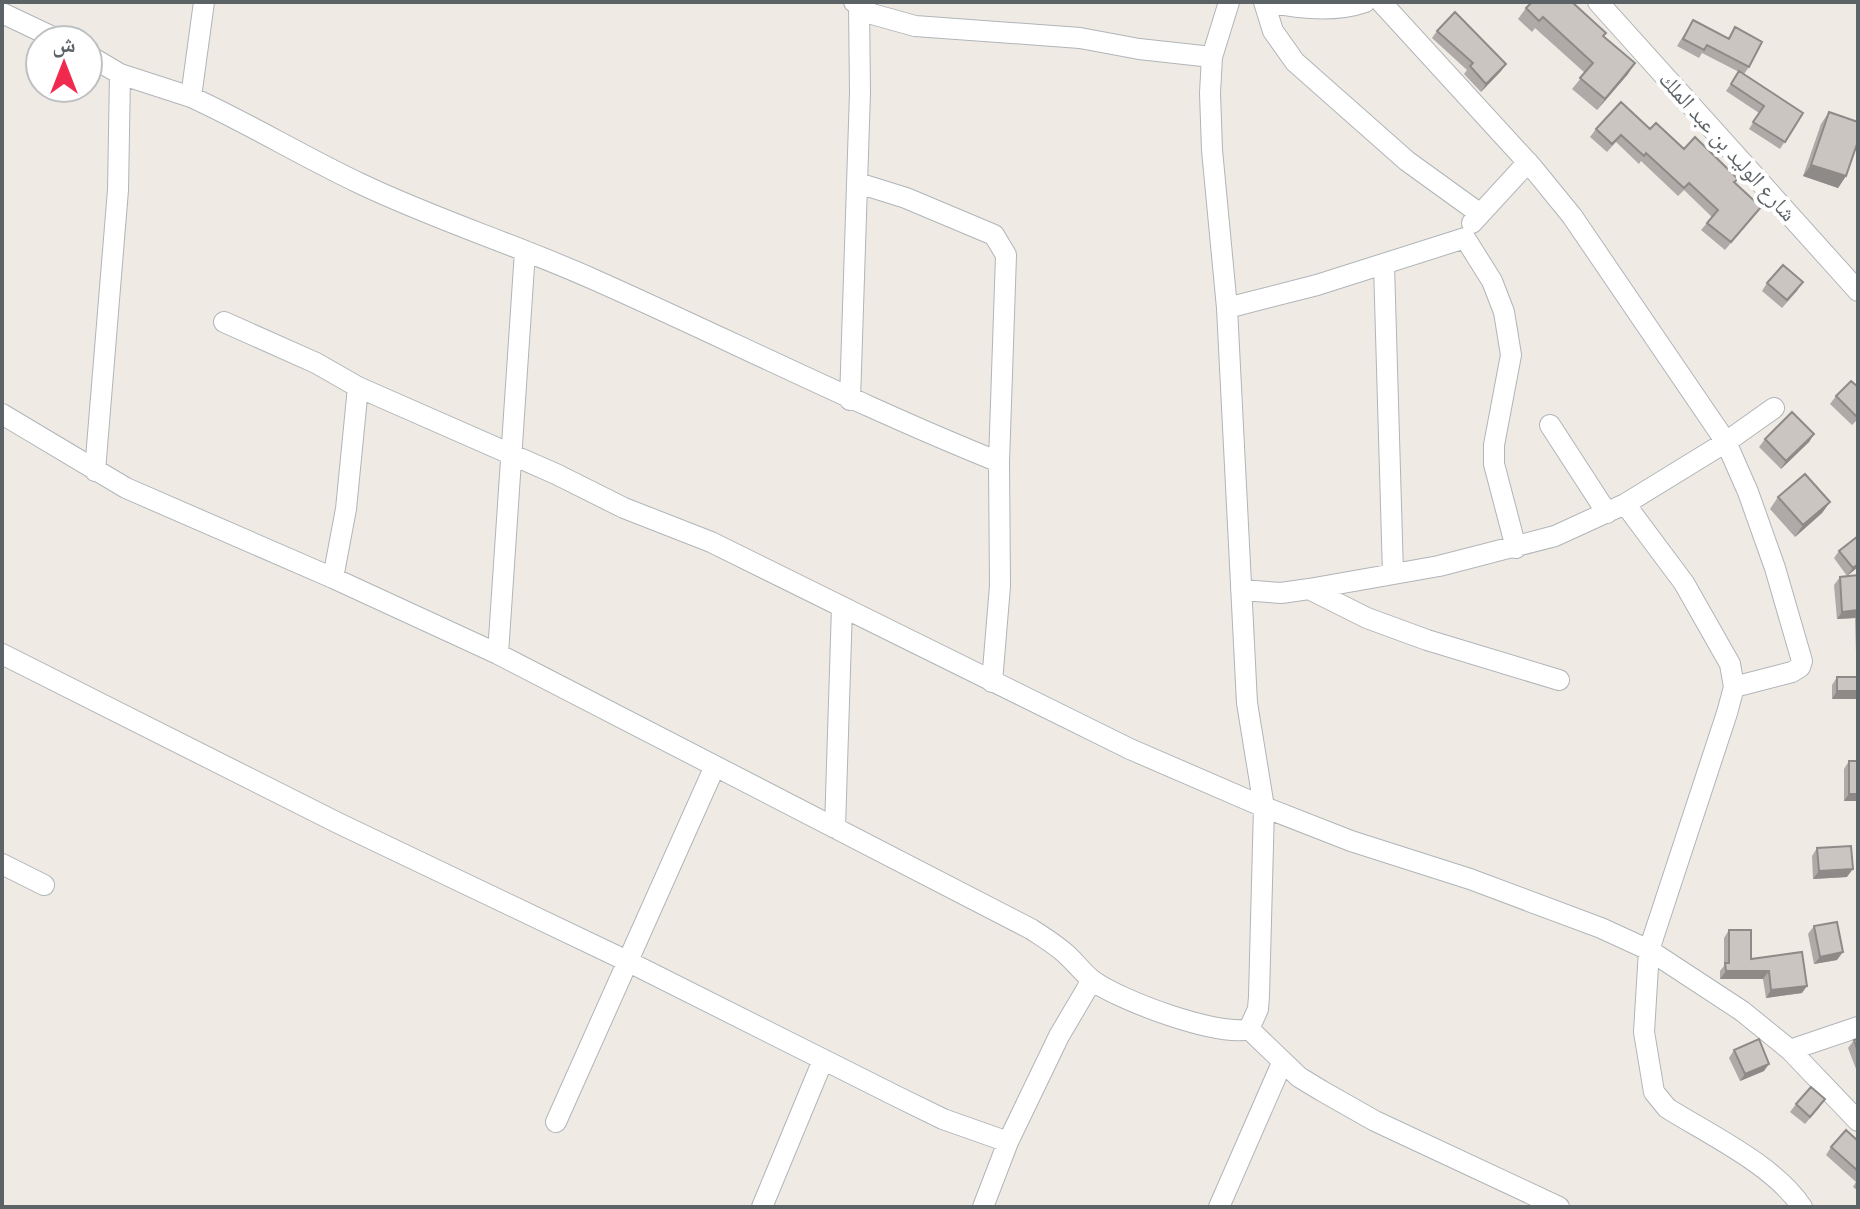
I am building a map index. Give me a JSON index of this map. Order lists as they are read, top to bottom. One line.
{"streets":{"street":["شارع الوليد بن عبد الملك"]},"north":"top"}
